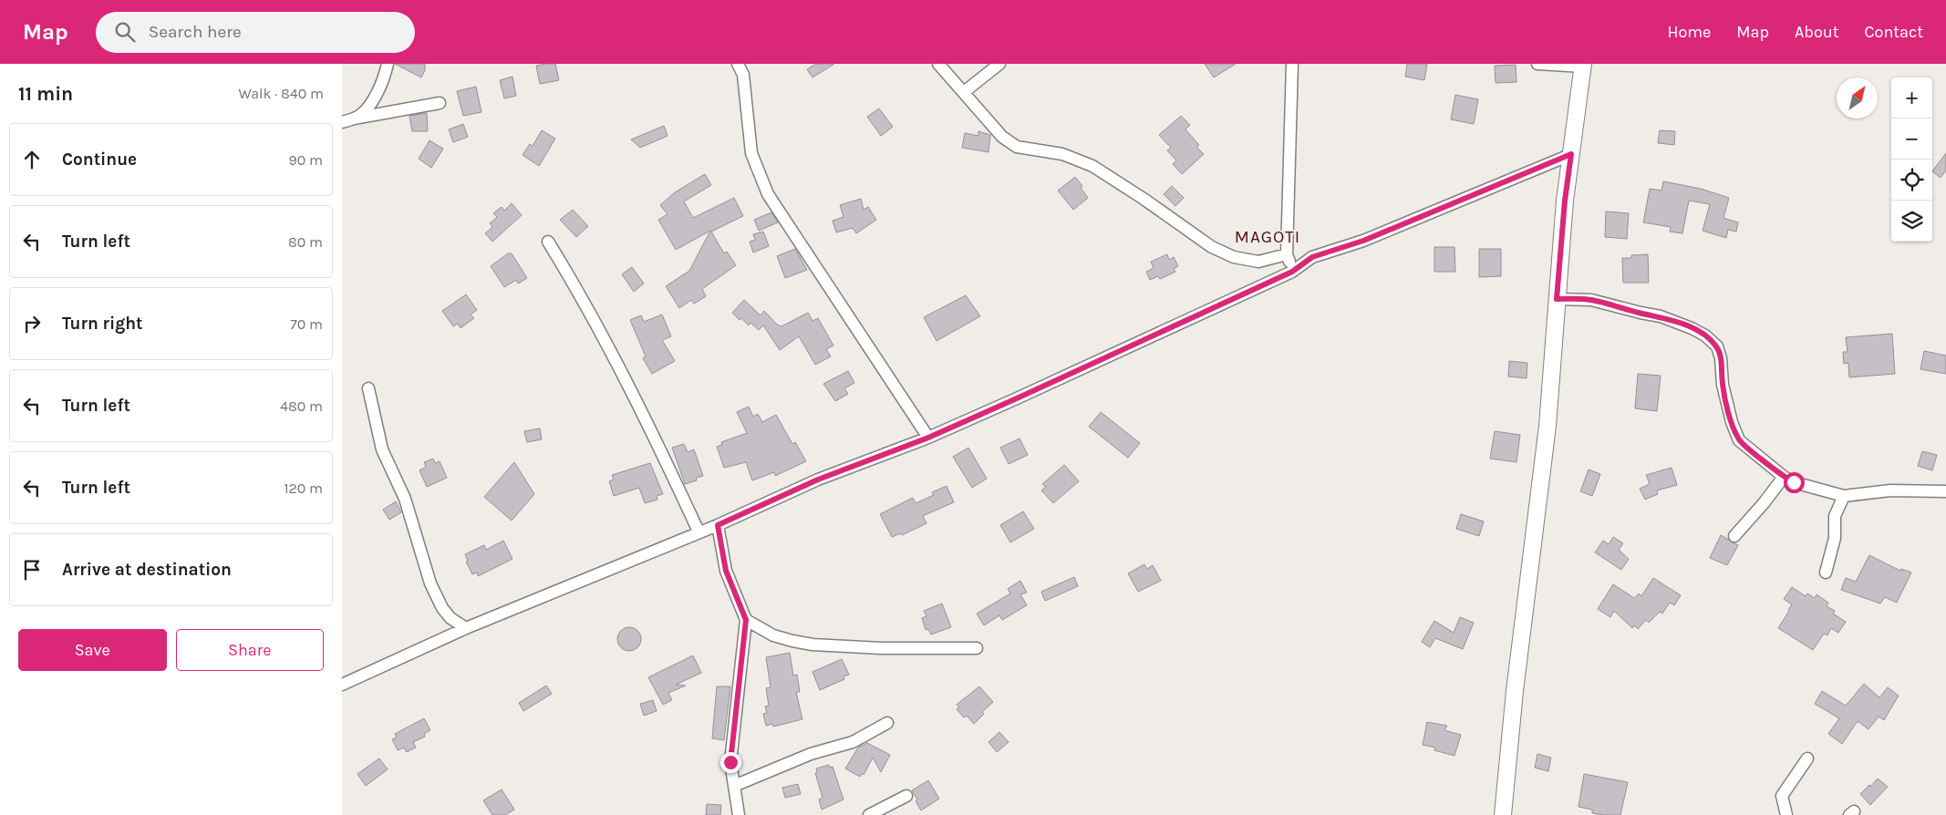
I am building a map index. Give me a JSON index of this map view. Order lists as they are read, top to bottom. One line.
{"districts":["MAGOTI"],"north":"top right","page":{"header":"Map","search":"Search here","nav":["Home","Map","About","Contact"],"heading":["11 min","Walk · 840 m"],"map_buttons":["+","−"],"list":[["Continue","90 m"],["Turn left","80 m"],["Turn right","70 m"],["Turn left","480 m"],["Turn left","120 m"],"Arrive at destination"],"buttons":["Save","Share"]}}
